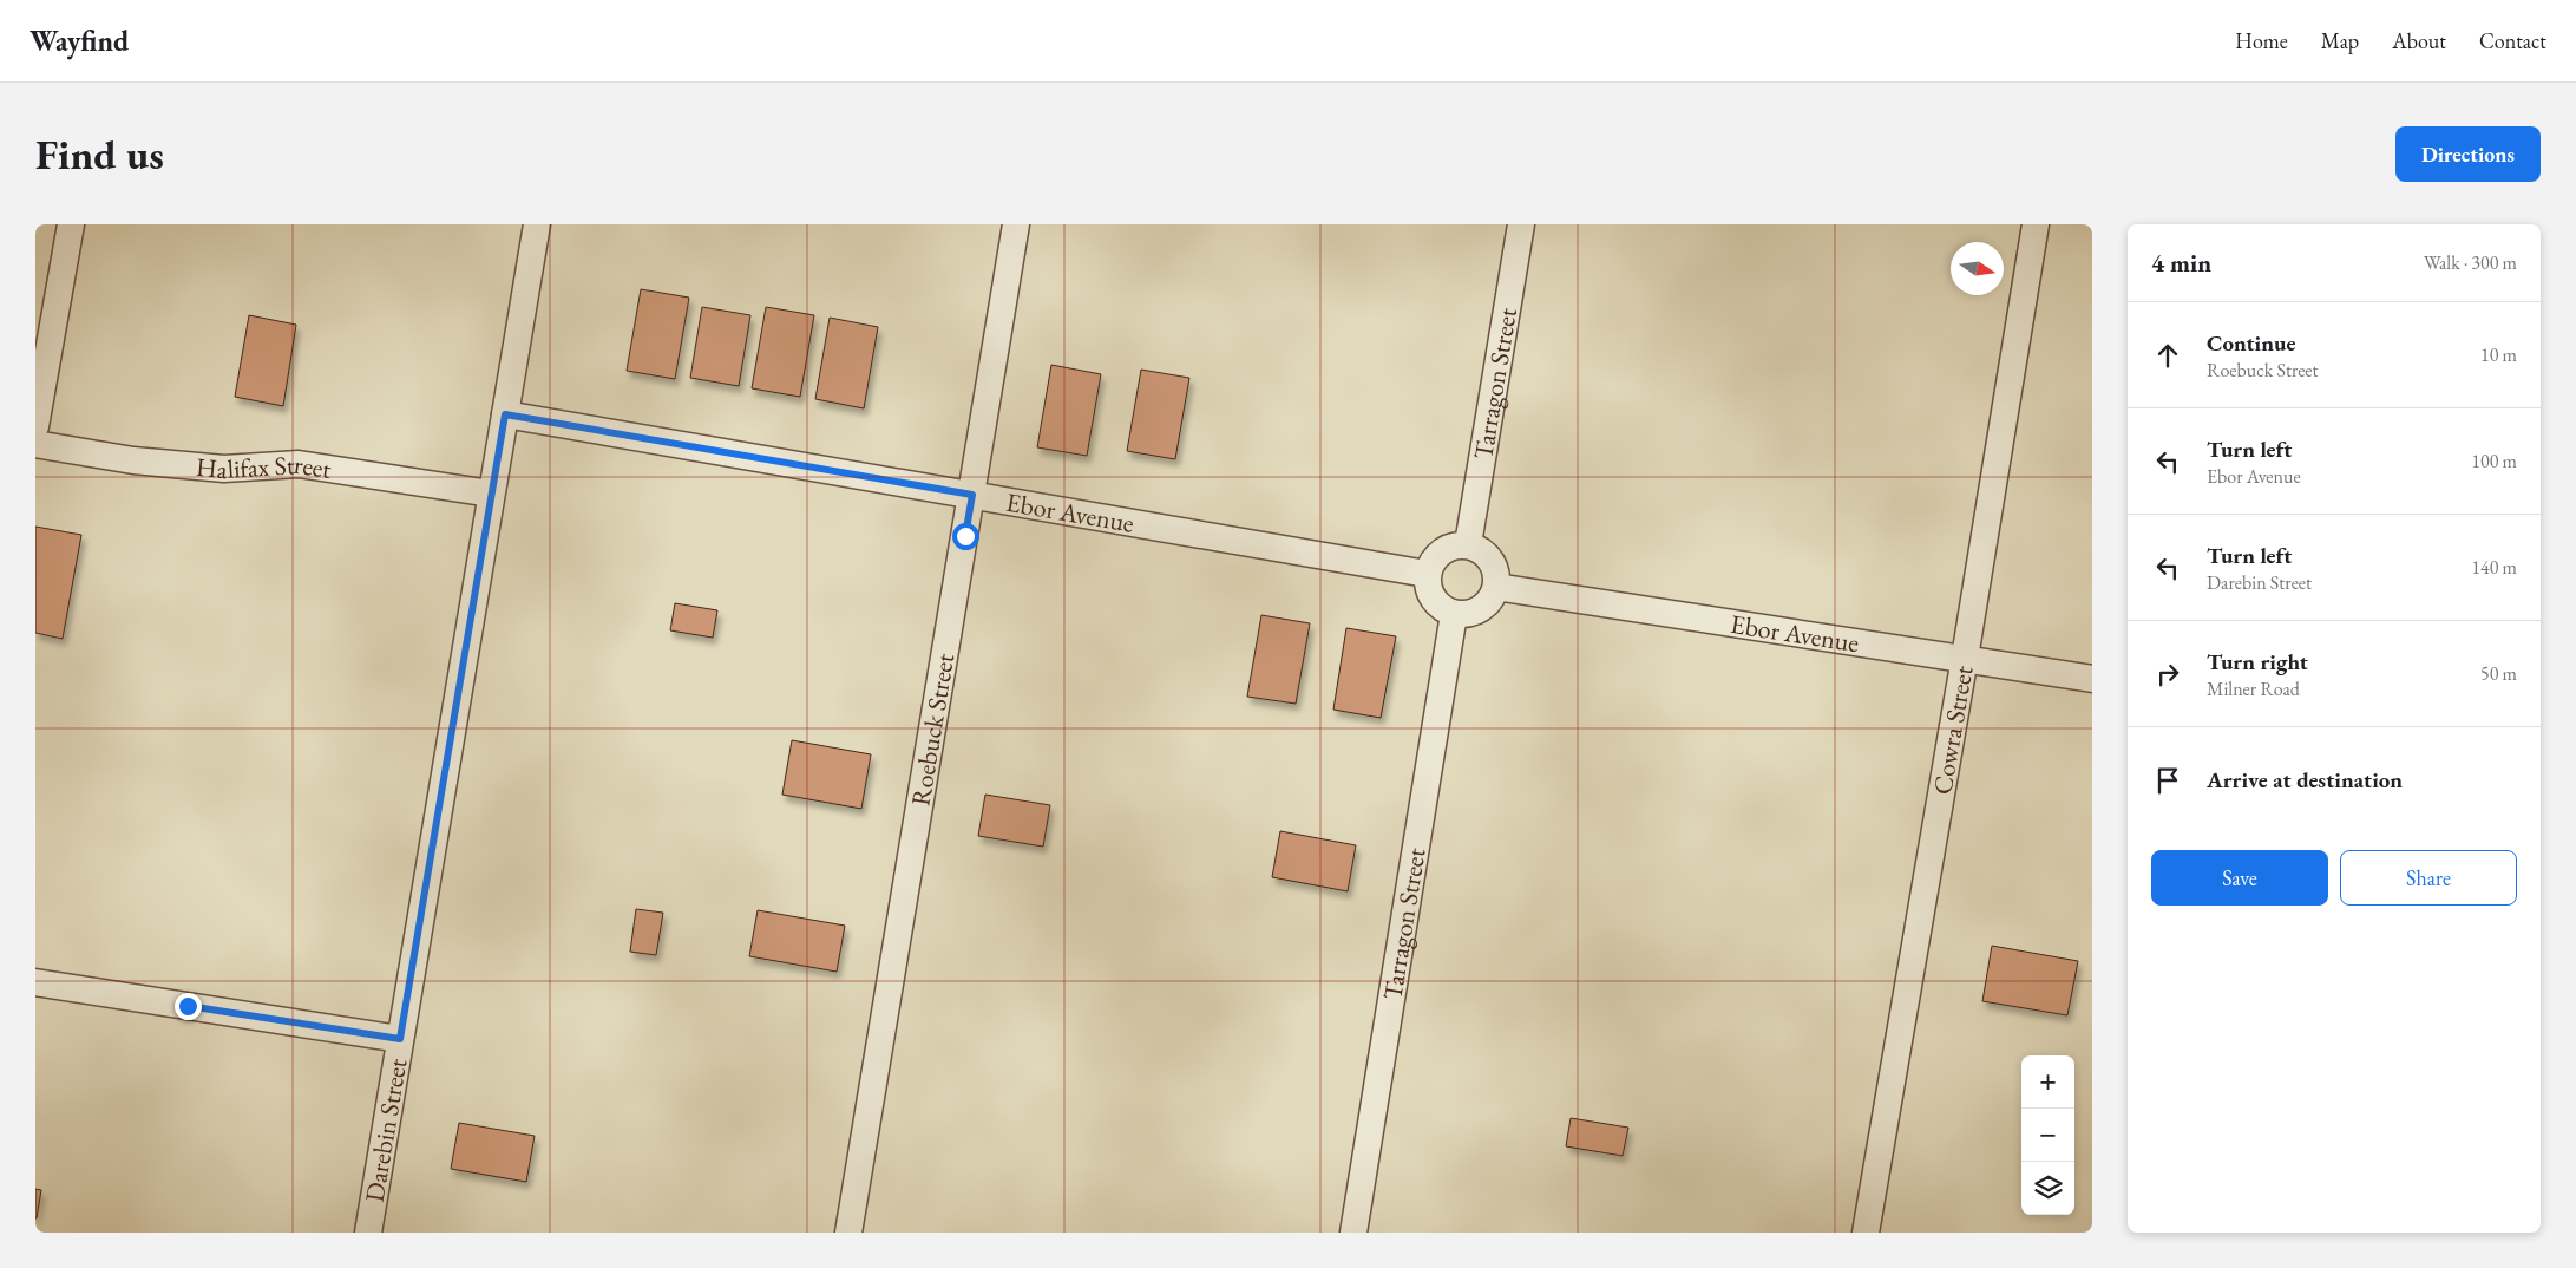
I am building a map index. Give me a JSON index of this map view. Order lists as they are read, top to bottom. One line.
{"streets":{"street":["Tarragon Street","Halifax Street","Ebor Avenue","Roebuck Street","Cowra Street","Darebin Street"]},"crossings":[["Tarragon Street","Ebor Avenue"],["Halifax Street","Darebin Street"],["Ebor Avenue","Roebuck Street"],["Ebor Avenue","Cowra Street"],["Ebor Avenue","Darebin Street"]],"north":"right","page":{"header":"Wayfind","nav":["Home","Map","About","Contact"],"buttons":["Directions",["Save","Share"]],"title":"Find us","heading":["4 min","Walk · 300 m"],"list":[["Continue","Roebuck Street","10 m"],["Turn left","Ebor Avenue","100 m"],["Turn left","Darebin Street","140 m"],["Turn right","Milner Road","50 m"],"Arrive at destination"],"map_buttons":["+","−"]}}
